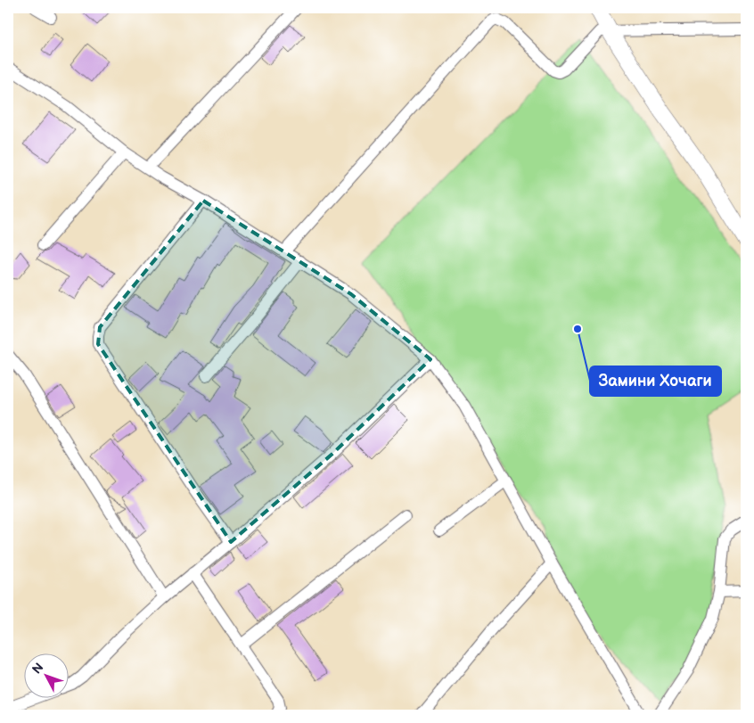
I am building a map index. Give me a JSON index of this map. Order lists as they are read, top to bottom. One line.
{"places":["Замини Хочаги"],"north":"top left"}
